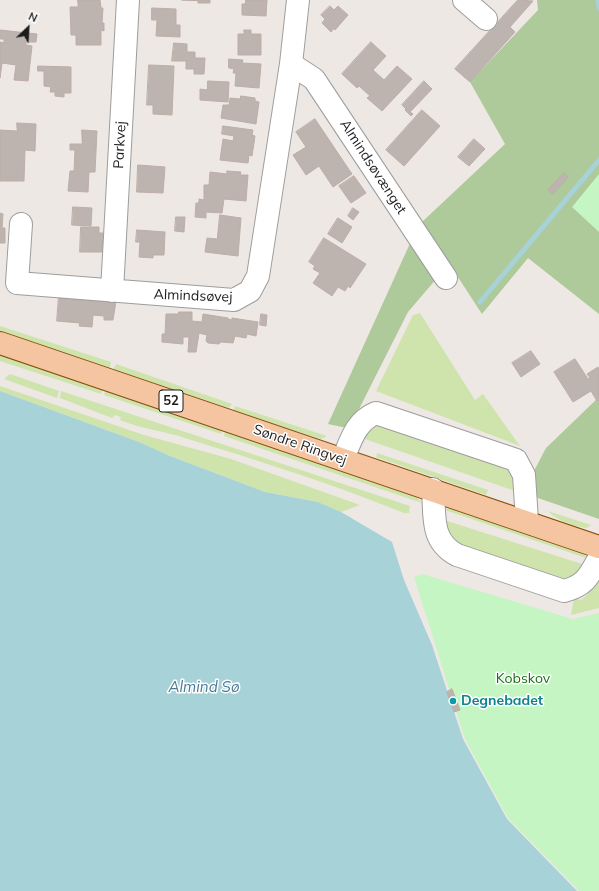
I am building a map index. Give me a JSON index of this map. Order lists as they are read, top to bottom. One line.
{"streets":{"main road":["52","Søndre Ringvej"],"street":["Parkvej","Almindsøvænget","Almindsøvej"]},"crossings":[["Parkvej","Almindsøvej"],["Almindsøvænget","Almindsøvej"]],"water":["Almind Sø"],"parks":["Kobskov"],"places":["Degnebadet"],"north":"top right"}
